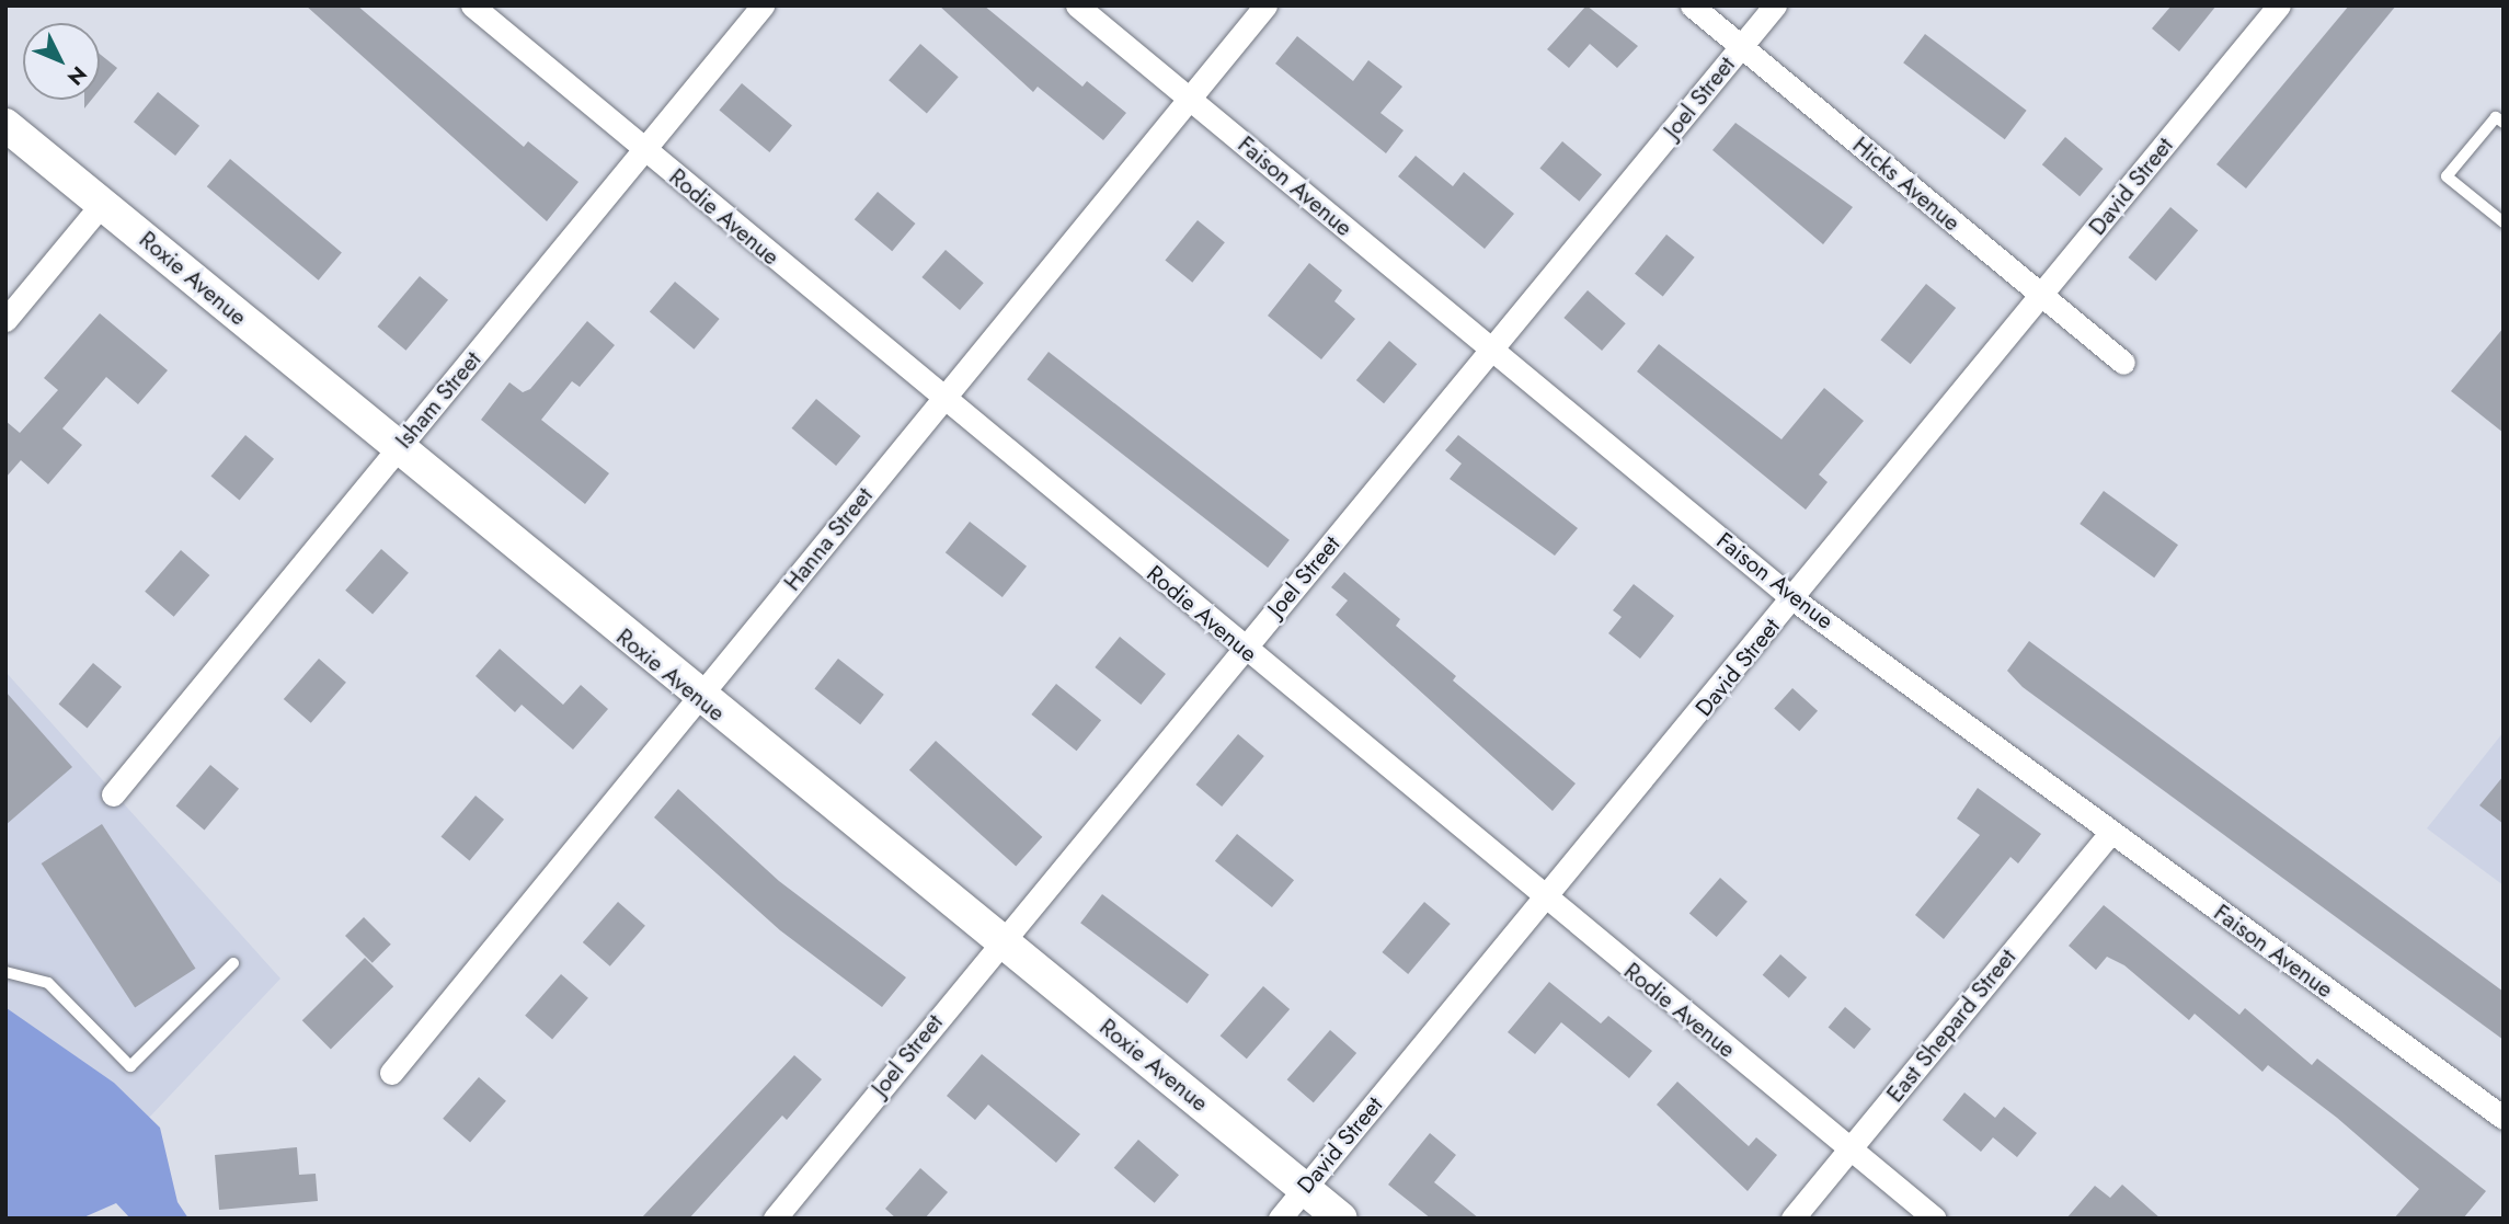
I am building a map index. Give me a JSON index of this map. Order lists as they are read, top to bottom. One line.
{"streets":{"street":["Joel Street","Hicks Avenue","Faison Avenue","David Street","Rodie Avenue","Roxie Avenue","Isham Street","Hanna Street","East Shepard Street"]},"crossings":[["Joel Street","Hicks Avenue"],["Joel Street","Faison Avenue"],["Joel Street","Rodie Avenue"],["Joel Street","Roxie Avenue"],["Hicks Avenue","David Street"],["Faison Avenue","David Street"],["Faison Avenue","Hanna Street"],["Faison Avenue","East Shepard Street"],["David Street","Rodie Avenue"],["David Street","Roxie Avenue"],["Rodie Avenue","Isham Street"],["Rodie Avenue","Hanna Street"],["Rodie Avenue","East Shepard Street"],["Roxie Avenue","Isham Street"],["Roxie Avenue","Hanna Street"]],"north":"bottom right"}
